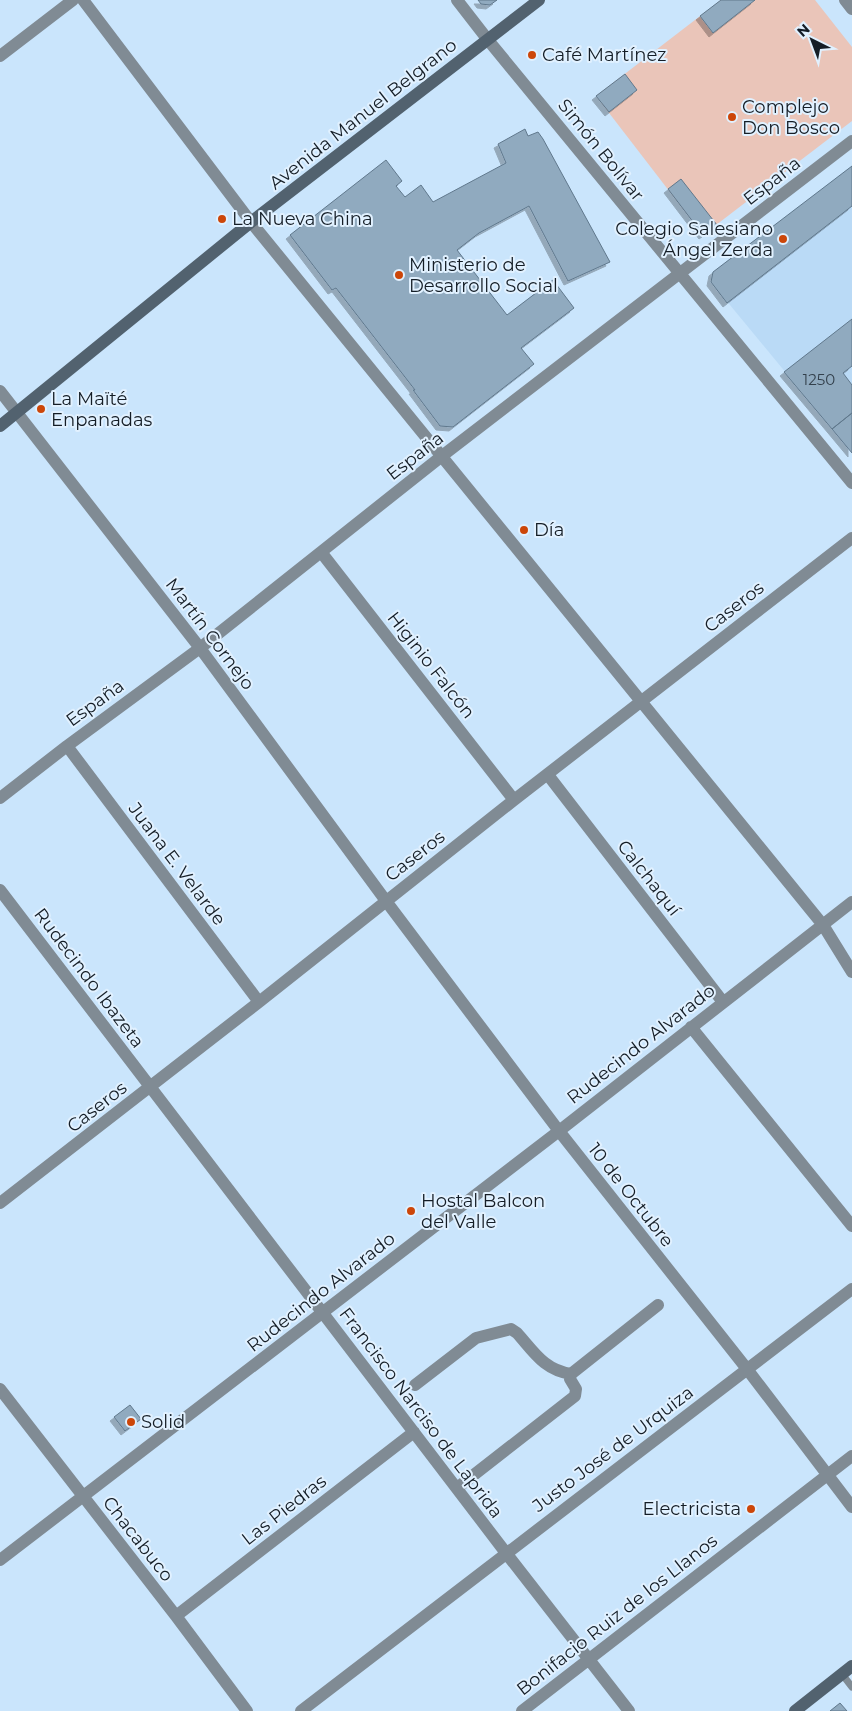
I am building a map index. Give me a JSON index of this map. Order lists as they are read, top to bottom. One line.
{"streets":{"main road":["Avenida Manuel Belgrano"],"street":["Simón Bolívar","España","Caseros","Martín Cornejo","Higinio Falcón","Juana E. Velarde","Calchaquí","Rudecindo Ibazeta","Rudecindo Alvarado","10 de Octubre","Francisco Narciso de Laprida","Justo José de Urquiza","Las Piedras","Chacabuco","Bonifacio Ruiz de los Llanos"]},"crossings":[["Avenida Manuel Belgrano","Simón Bolívar"],["Avenida Manuel Belgrano","Martín Cornejo"],["Simón Bolívar","España"],["España","Martín Cornejo"],["España","Higinio Falcón"],["España","Juana E. Velarde"],["Caseros","Martín Cornejo"],["Caseros","Higinio Falcón"],["Caseros","Juana E. Velarde"],["Caseros","Calchaquí"],["Caseros","Rudecindo Ibazeta"],["Caseros","10 de Octubre"],["Caseros","Francisco Narciso de Laprida"],["Martín Cornejo","10 de Octubre"],["Calchaquí","Rudecindo Alvarado"],["Rudecindo Ibazeta","Francisco Narciso de Laprida"],["Rudecindo Alvarado","10 de Octubre"],["Rudecindo Alvarado","Francisco Narciso de Laprida"],["Rudecindo Alvarado","Chacabuco"],["10 de Octubre","Justo José de Urquiza"],["10 de Octubre","Bonifacio Ruiz de los Llanos"],["Francisco Narciso de Laprida","Justo José de Urquiza"],["Francisco Narciso de Laprida","Las Piedras"],["Francisco Narciso de Laprida","Bonifacio Ruiz de los Llanos"],["Las Piedras","Chacabuco"]],"places":["Café Martínez","Complejo Don Bosco","La Nueva China","Colegio Salesiano Ángel Zerda","Ministerio de Desarrollo Social","La Maïté Enpanadas","Día","Hostal Balcon del Valle","Solid","Electricista"],"house_numbers":["1250"],"north":"top left"}
